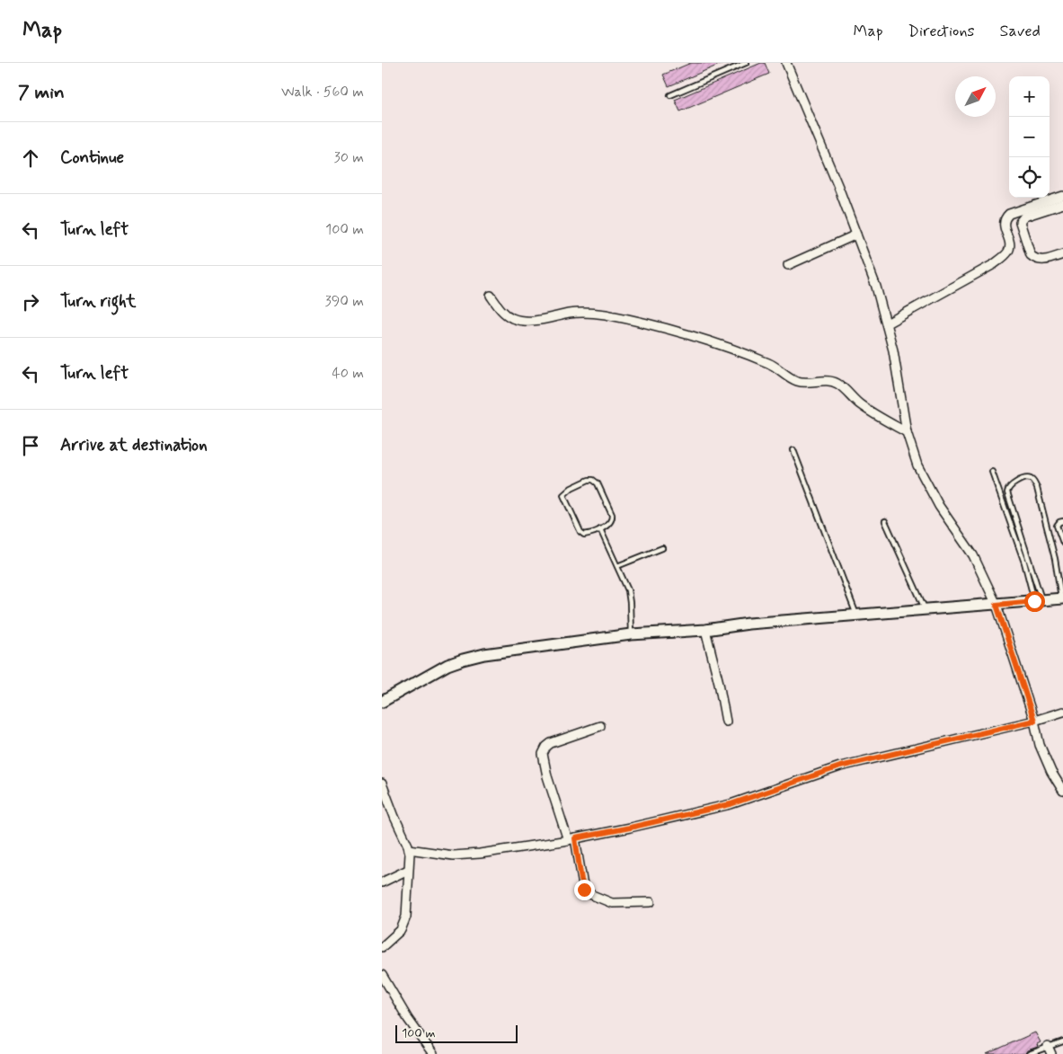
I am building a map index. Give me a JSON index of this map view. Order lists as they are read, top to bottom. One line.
{"scale_bar":"100 m","north":"top right","page":{"header":"Map","nav":["Map","Directions","Saved"],"heading":["7 min","Walk · 560 m"],"map_buttons":["+","−"],"list":[["Continue","30 m"],["Turn left","100 m"],["Turn right","390 m"],["Turn left","40 m"],"Arrive at destination"],"scale":"100 m"}}
